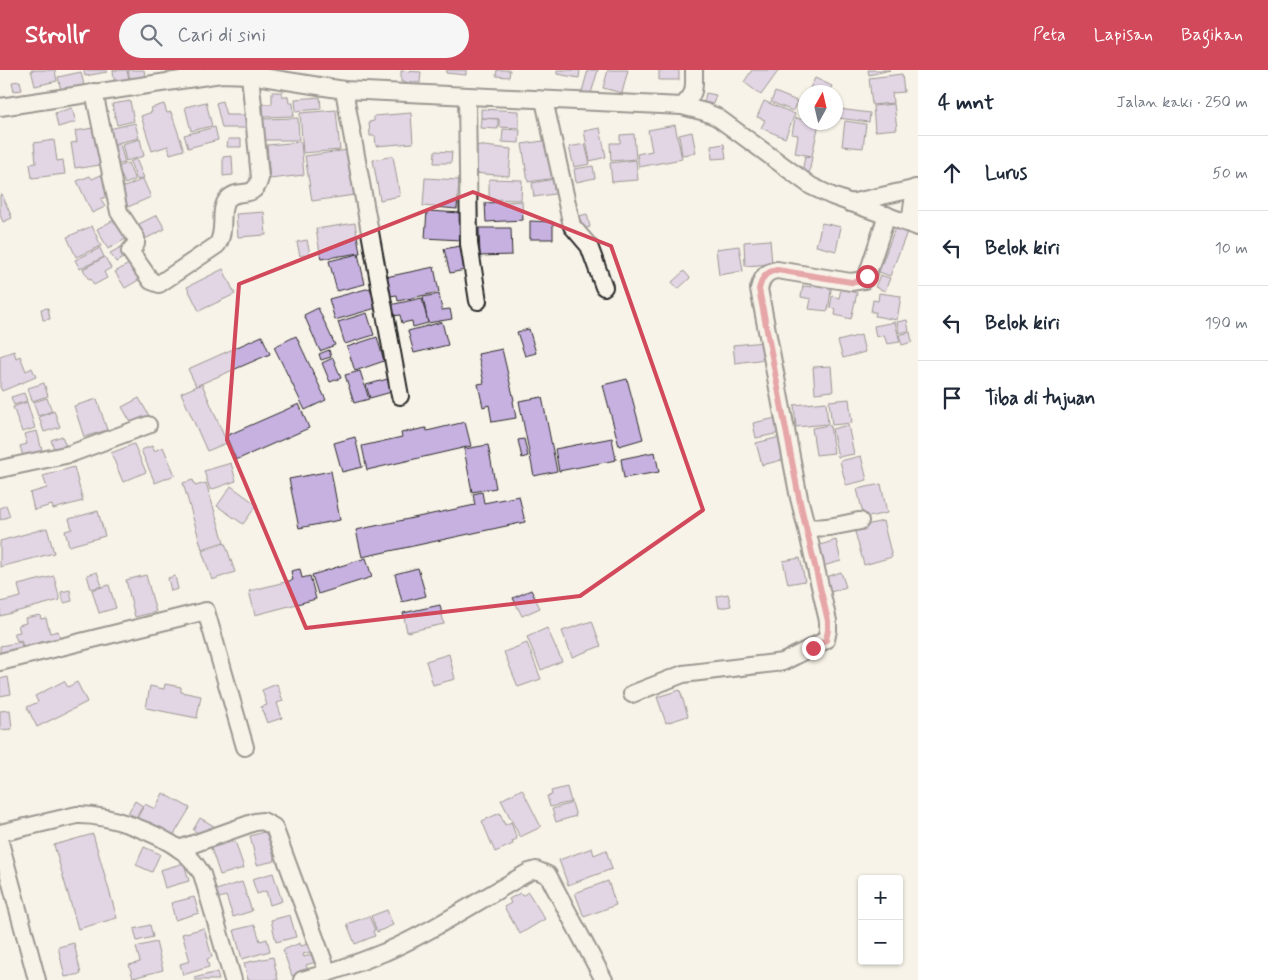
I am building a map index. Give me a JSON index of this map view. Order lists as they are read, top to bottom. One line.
{"north":"top","page":{"header":"Strollr","search":"Cari di sini","nav":["Peta","Lapisan","Bagikan"],"heading":["4 mnt","Jalan kaki · 250 m"],"list":[["Lurus","50 m"],["Belok kiri","10 m"],["Belok kiri","190 m"],"Tiba di tujuan"],"map_buttons":["+","−"]}}
